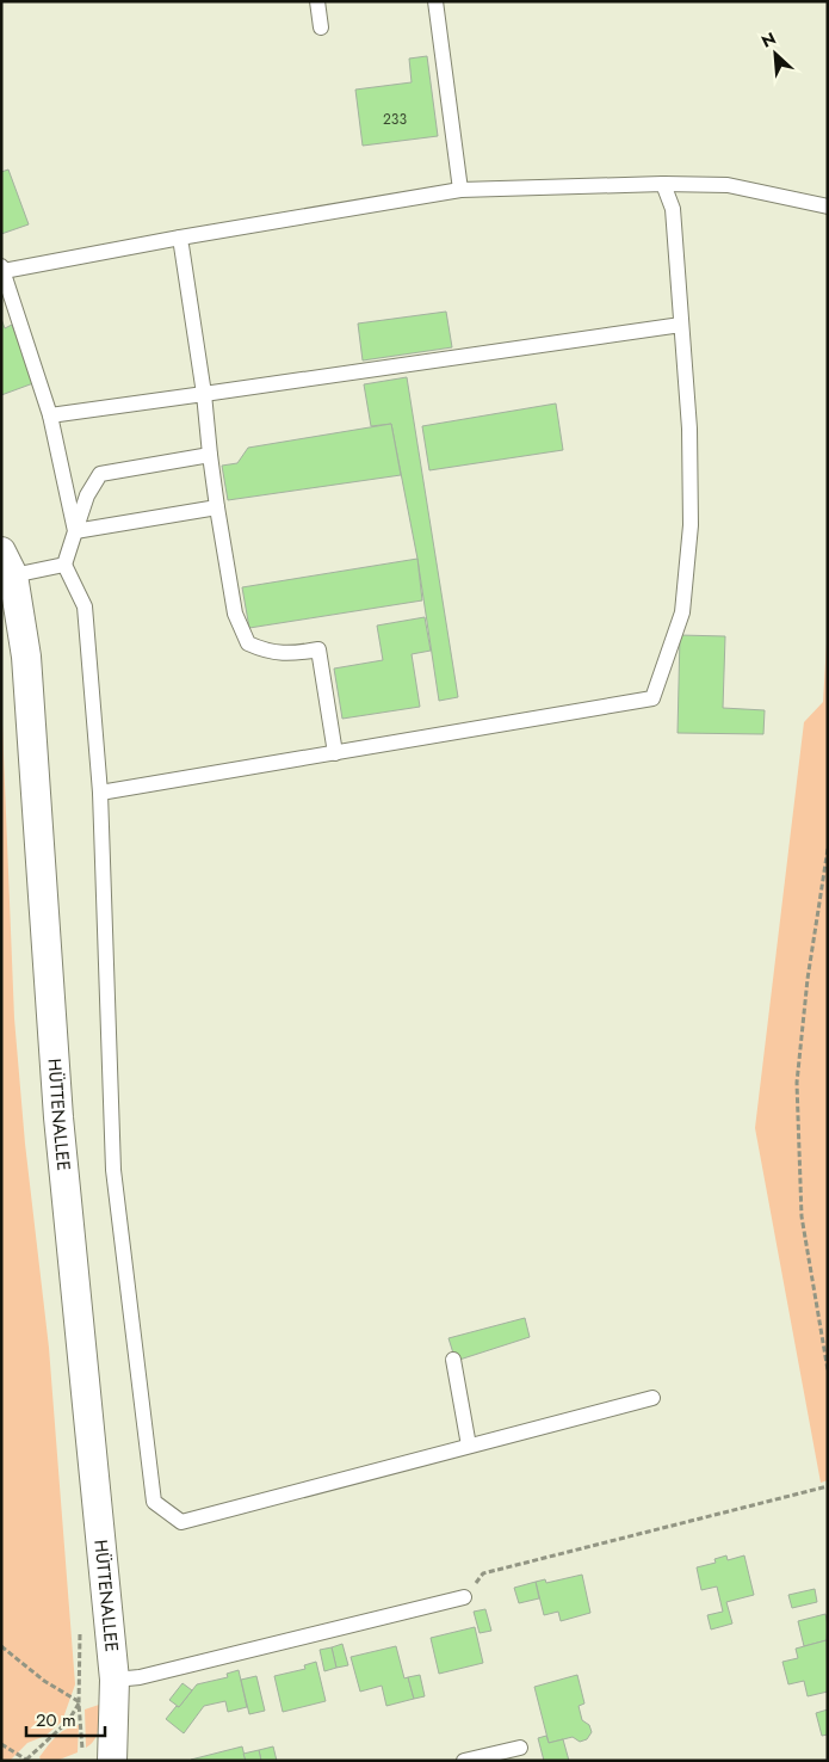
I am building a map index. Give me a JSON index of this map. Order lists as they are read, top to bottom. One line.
{"streets":{"street":["HÜTTENALLEE"]},"house_numbers":["233"],"scale_bar":"20 m","north":"top left"}
